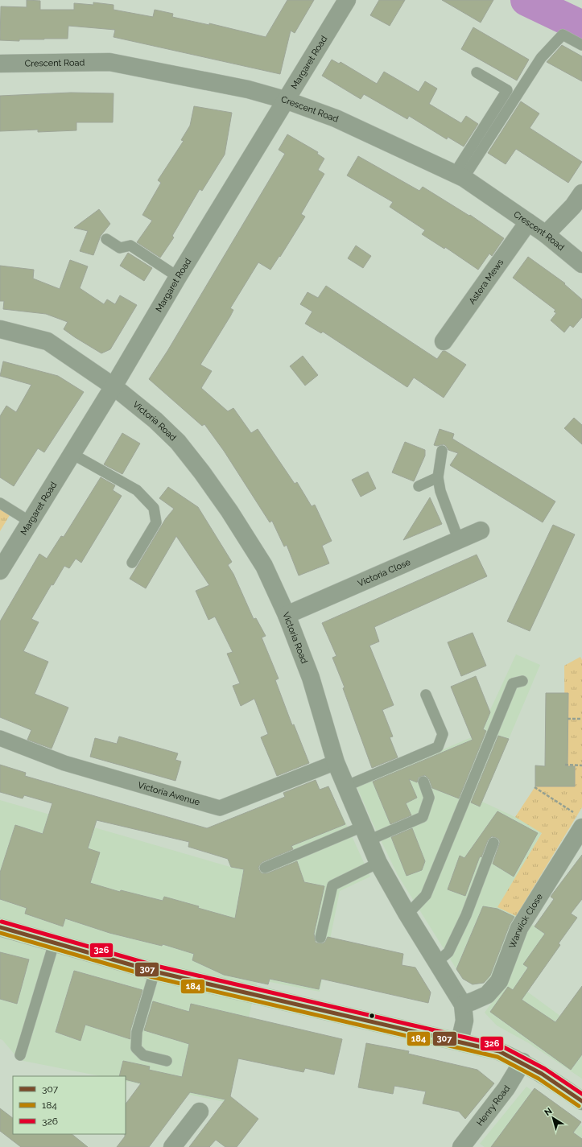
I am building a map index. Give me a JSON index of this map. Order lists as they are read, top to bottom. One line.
{"streets":{"street":["Margaret Road","Crescent Road","Astera Mews","Victoria Road","Victoria Close","Victoria Avenue","Warwick Close","Henry Road"]},"crossings":[["Margaret Road","Crescent Road"],["Margaret Road","Victoria Road"],["Crescent Road","Astera Mews"],["Victoria Road","Victoria Close"],["Victoria Road","Victoria Avenue"],["Victoria Road","Warwick Close"]],"lines":["transit line 326","transit line 307","transit line 184"],"legend":["307","184","326"],"north":"top left"}
